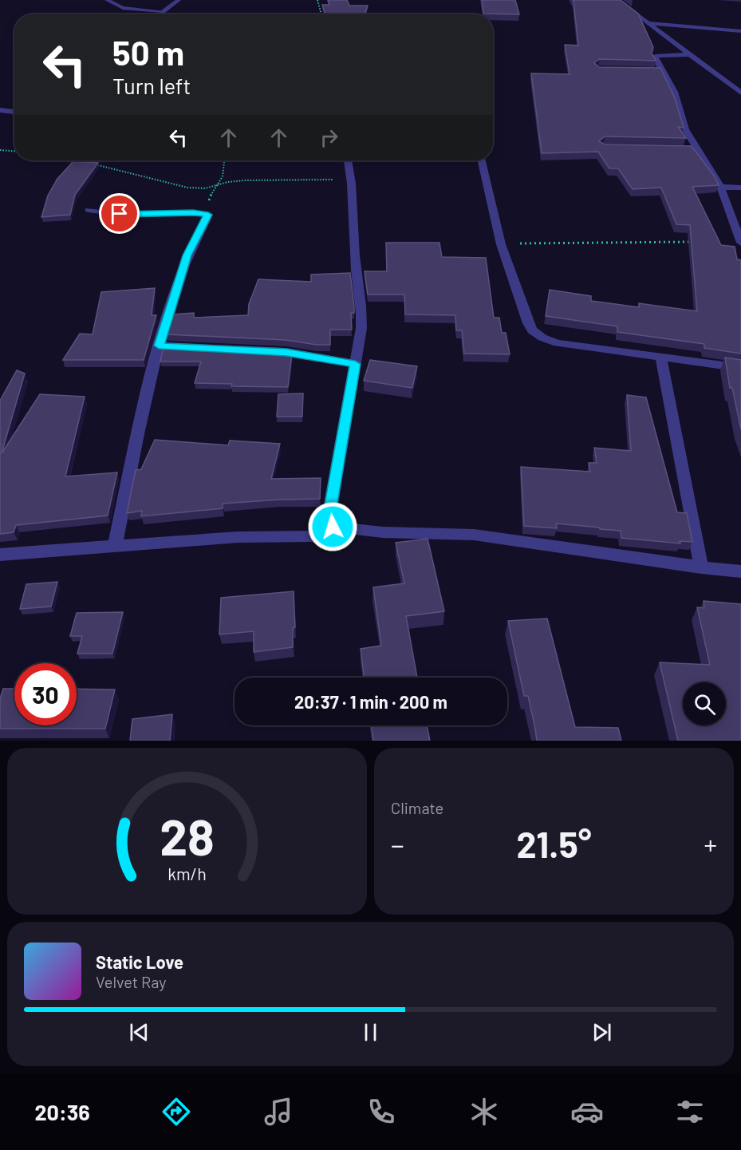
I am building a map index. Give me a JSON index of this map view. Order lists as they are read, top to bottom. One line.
{"page":{"turn":["50 m","Turn left"],"limit":"30","trip":"20:37 · 1 min · 200 m","tile":"Climate","heat":["−","21.5°","+"],"song":["Static Love","Velvet Ray"],"tabs":"20:36","gauge":["28","km/h"]}}
